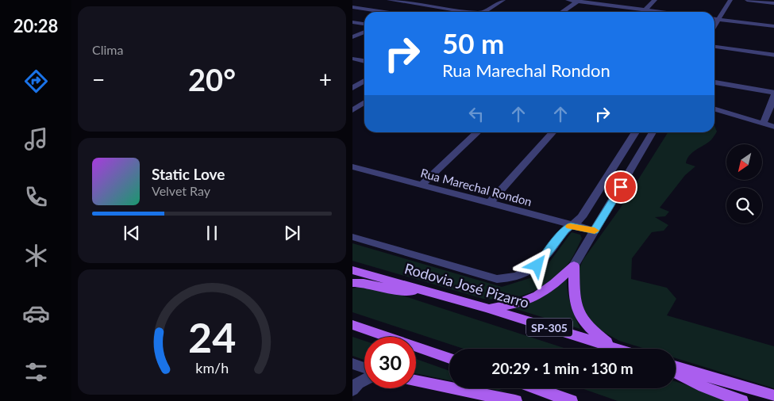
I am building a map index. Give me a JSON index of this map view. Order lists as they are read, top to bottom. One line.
{"streets":{"main road":["Rodovia José Pizarro","SP-305"],"street":["Rua Marechal Rondon"]},"north":"bottom left","page":{"tabs":"20:28","tile":"Clima","turn":["50 m","Rua Marechal Rondon"],"heat":["−","20°","+"],"song":["Static Love","Velvet Ray"],"limit":"30","trip":"20:29 · 1 min · 130 m","gauge":["24","km/h"]}}
